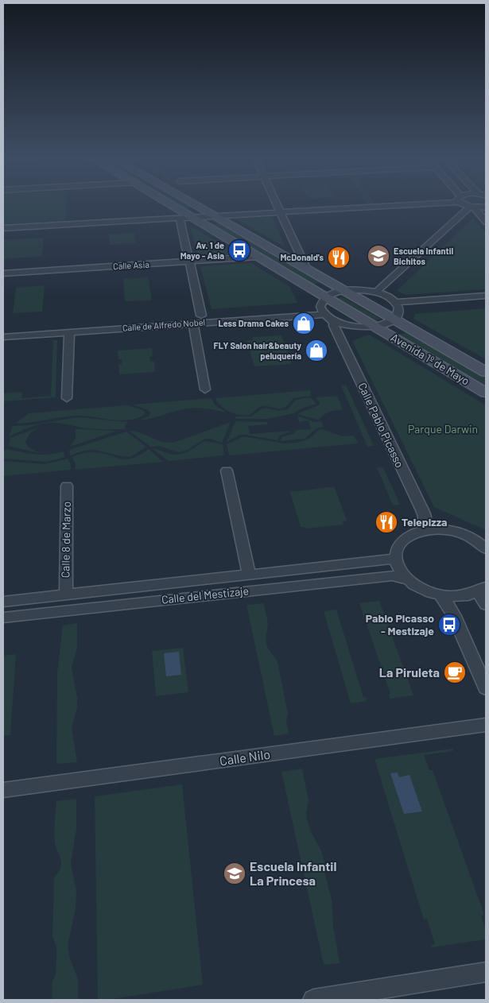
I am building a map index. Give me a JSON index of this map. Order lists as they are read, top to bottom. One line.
{"streets":{"street":["Calle Asia","Calle de Alfredo Nobel","Avenida 1º de Mayo","Calle Pablo Picasso","Calle 8 de Marzo","Calle del Mestizaje","Calle Nilo"]},"crossings":[["Calle Asia","Avenida 1º de Mayo"],["Calle de Alfredo Nobel","Avenida 1º de Mayo"],["Calle de Alfredo Nobel","Calle Pablo Picasso"],["Avenida 1º de Mayo","Calle Pablo Picasso"],["Calle 8 de Marzo","Calle del Mestizaje"]],"parks":["Parque Darwin"],"places":{"bus stop":["Av. 1 de Mayo - Asia","Pablo Picasso - Mestizaje"],"school or university":["Escuela Infantil Bichitos","Escuela Infantil La Princesa"],"restaurant":["McDonald's","Telepizza"],"shop":["Less Drama Cakes","FLY Salon hair&beauty peluquería"],"cafe":["La Piruleta"]}}
